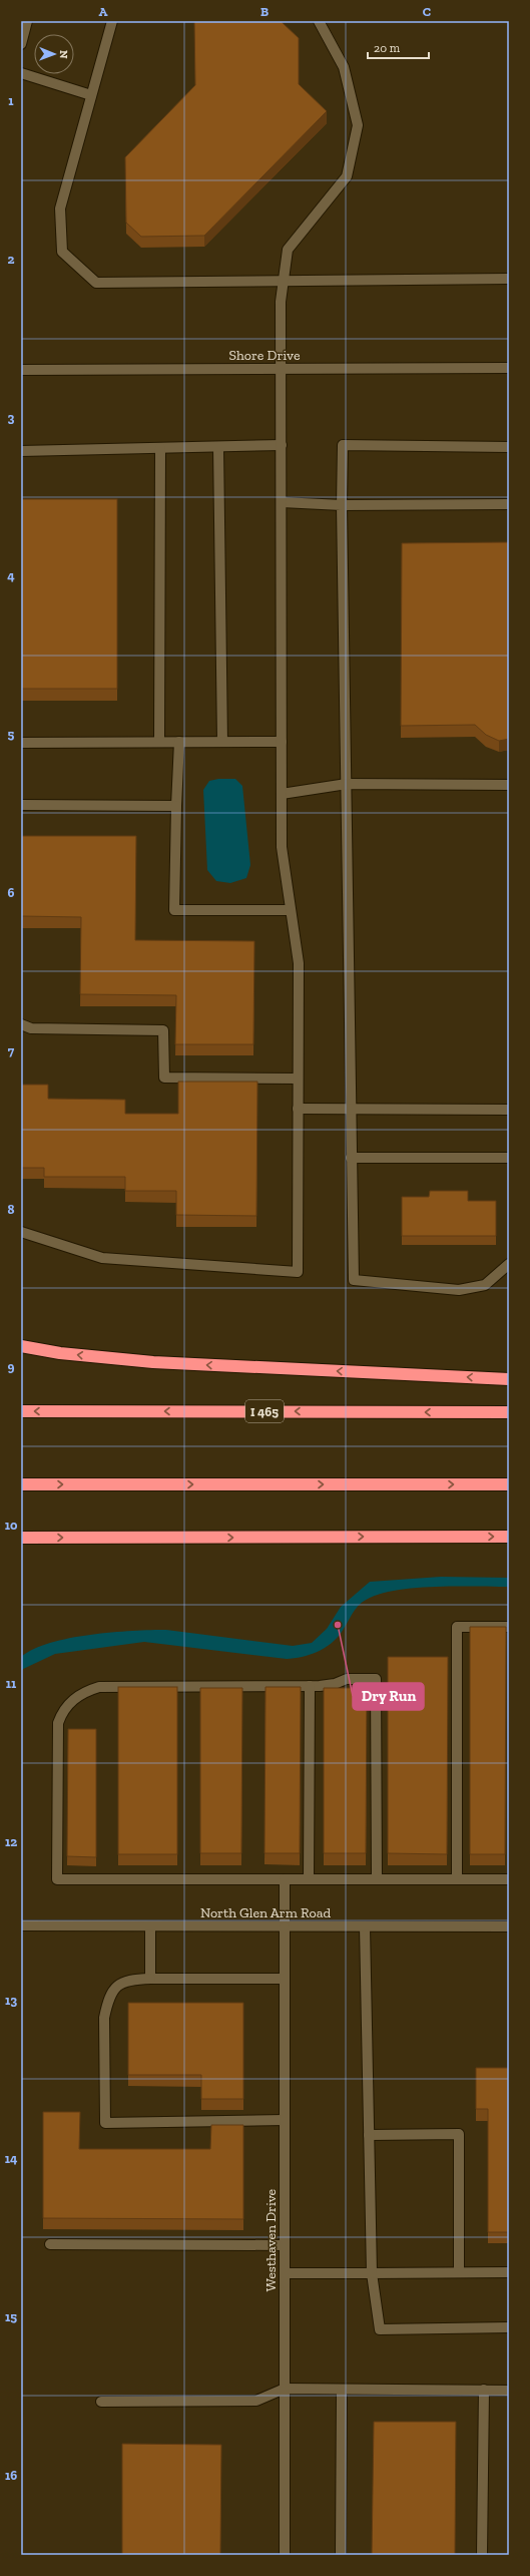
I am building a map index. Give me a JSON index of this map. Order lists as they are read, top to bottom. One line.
{"streets":{"highway":["I 465"],"street":["Shore Drive","North Glen Arm Road","Westhaven Drive"]},"crossings":[["North Glen Arm Road","Westhaven Drive"]],"places":["Dry Run"],"scale_bar":"20 m","north":"right","grid":{"columns":["A","B","C"],"rows":["1","2","3","4","5","6","7","8","9","10","11","12","13","14","15","16"]}}
